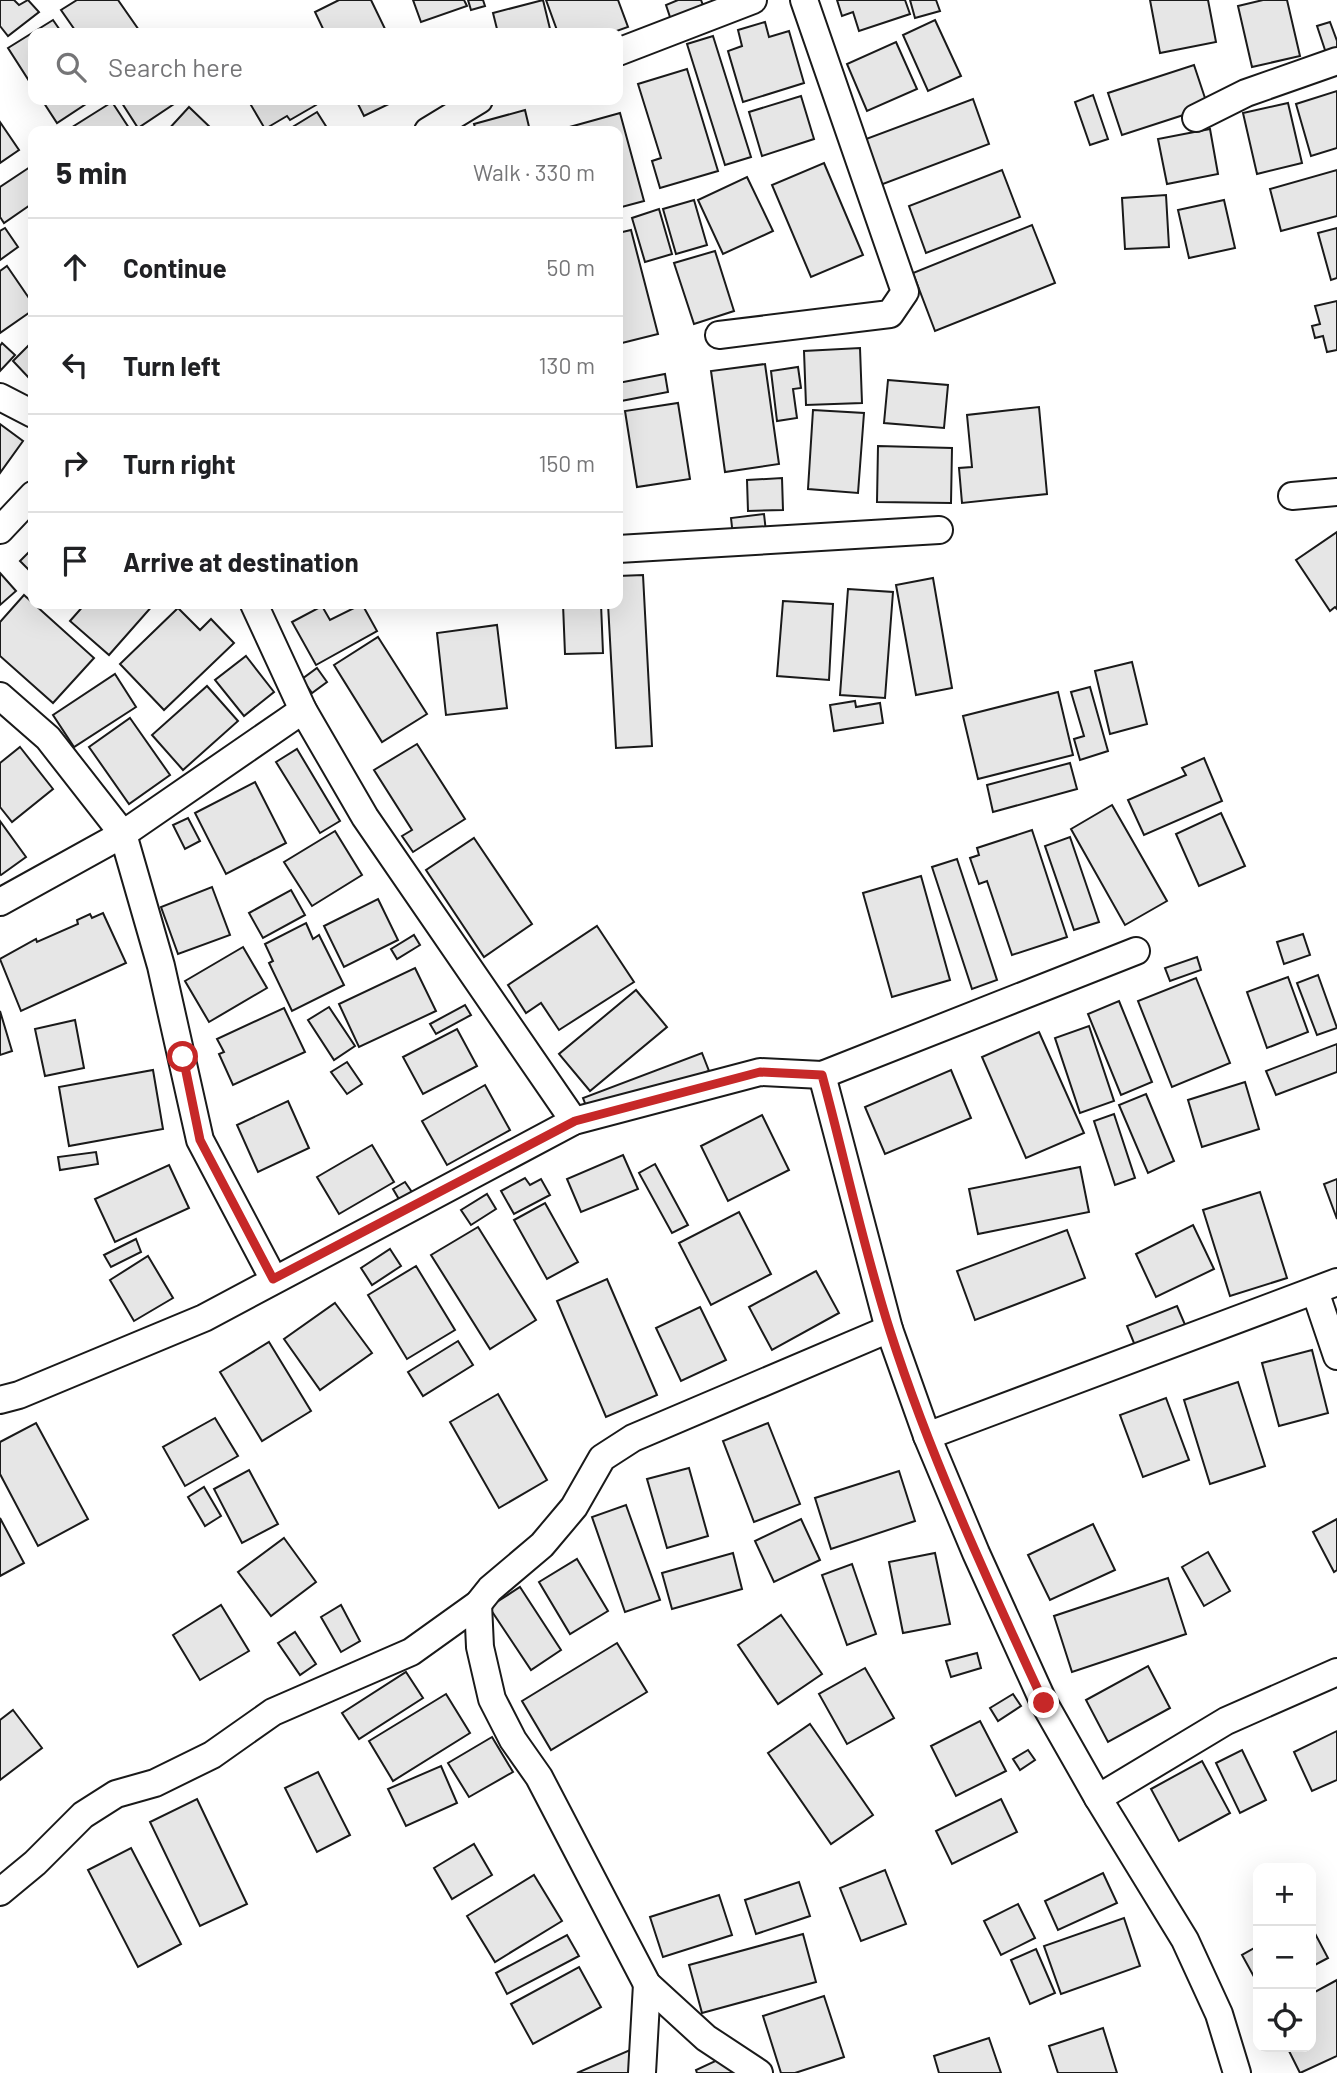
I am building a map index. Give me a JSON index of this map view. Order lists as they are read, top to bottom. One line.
{"page":{"search":"Search here","heading":["5 min","Walk · 330 m"],"list":[["Continue","50 m"],["Turn left","130 m"],["Turn right","150 m"],"Arrive at destination"],"map_buttons":["+","−"]}}
